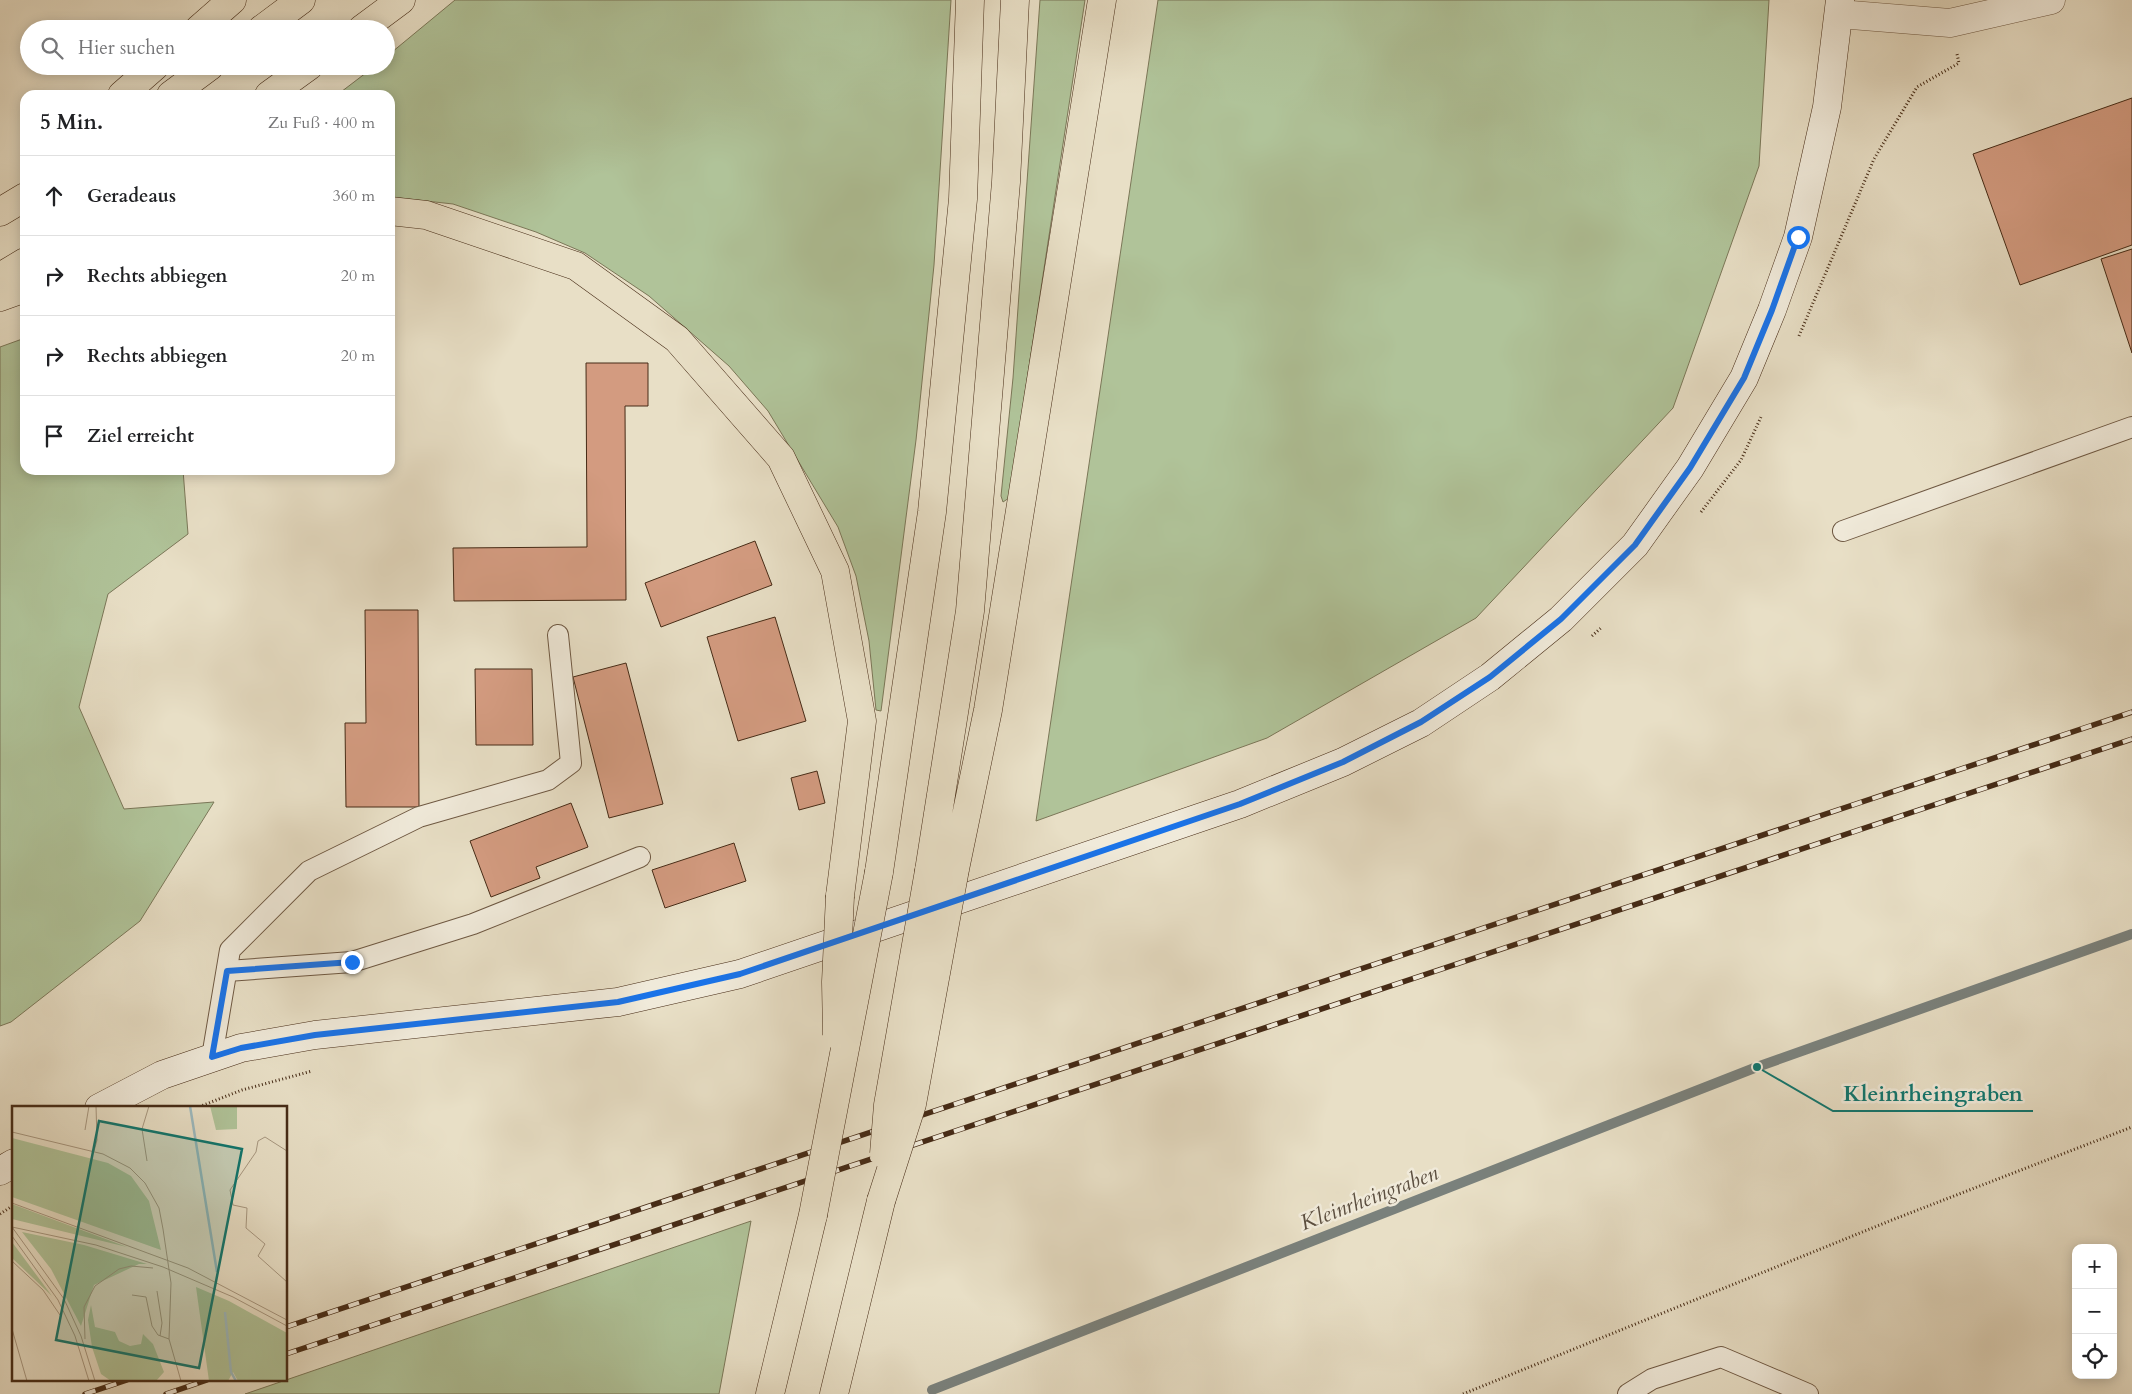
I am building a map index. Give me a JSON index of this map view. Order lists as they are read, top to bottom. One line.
{"water":["Kleinrheingraben"],"places":["Kleinrheingraben"],"page":{"search":"Hier suchen","heading":["5 Min.","Zu Fuß · 400 m"],"list":[["Geradeaus","360 m"],["Rechts abbiegen","20 m"],["Rechts abbiegen","20 m"],"Ziel erreicht"],"map_buttons":["+","−"]}}
